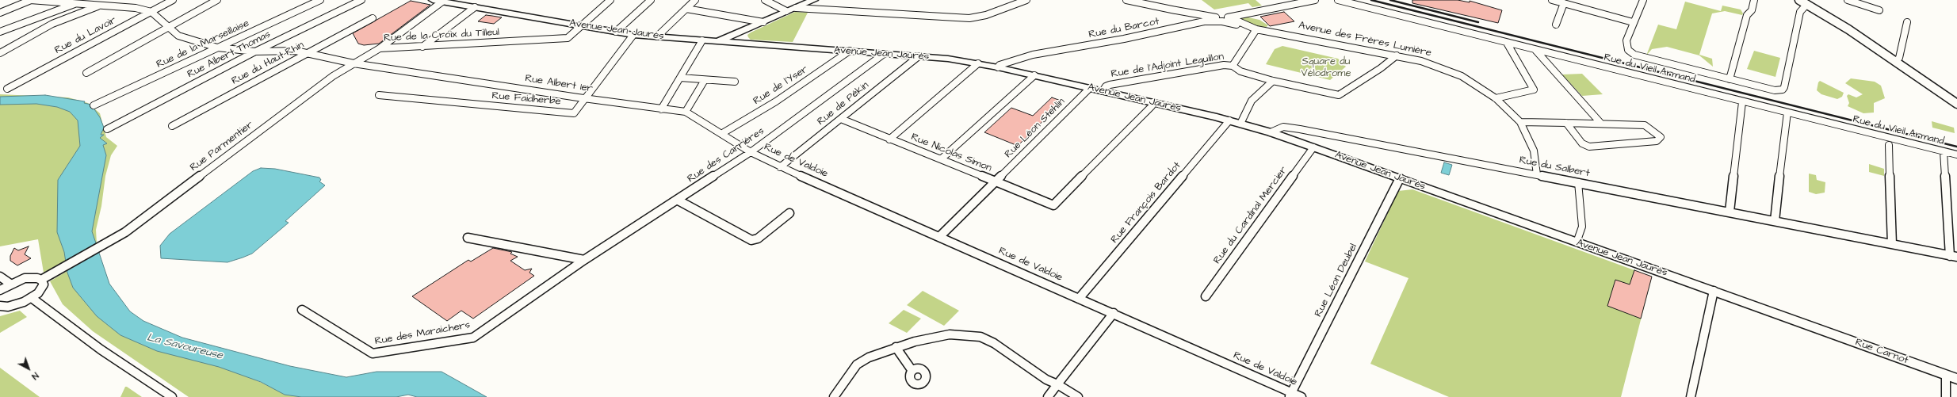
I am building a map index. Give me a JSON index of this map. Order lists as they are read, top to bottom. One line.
{"streets":{"main road":["Avenue Jean Jaurès","Rue Carnot"],"street":["Rue du Barcot","Rue du Lavoir","Rue de la Croix du Tilleul","Avenue des Frères Lumière","Rue de la Marseillaise","Rue Albert Thomas","Rue du Haut-Rhin","Rue de l'Adjoint Leguillon","Rue du Vieil Armand","Rue Albert 1er","Rue de l'Yser","Rue Faidherbe","Rue de Pékin","Rue Léon Stehlin","Rue Parmentier","Rue Nicolas Simon","Rue des Carrières","Rue de Valdoie","Rue du Salbert","Rue François Bardot","Rue du Cardinal Mercier","Rue Léon Deubel","Rue des Maraichers"]},"crossings":[["Rue du Barcot","Avenue Jean Jaurès"],["Rue du Barcot","Avenue des Frères Lumière"],["Rue du Barcot","Rue de l'Adjoint Leguillon"],["Avenue Jean Jaurès","Rue de la Croix du Tilleul"],["Avenue Jean Jaurès","Rue de l'Adjoint Leguillon"],["Avenue Jean Jaurès","Rue de l'Yser"],["Avenue Jean Jaurès","Rue Faidherbe"],["Avenue Jean Jaurès","Rue de Pékin"],["Avenue Jean Jaurès","Rue Léon Stehlin"],["Avenue Jean Jaurès","Rue Nicolas Simon"],["Avenue Jean Jaurès","Rue des Carrières"],["Avenue Jean Jaurès","Rue du Salbert"],["Avenue Jean Jaurès","Rue François Bardot"],["Avenue Jean Jaurès","Rue du Cardinal Mercier"],["Avenue Jean Jaurès","Rue Léon Deubel"],["Avenue Jean Jaurès","Rue Carnot"],["Rue de la Croix du Tilleul","Rue Albert 1er"],["Rue de la Croix du Tilleul","Rue Parmentier"],["Avenue des Frères Lumière","Rue de l'Adjoint Leguillon"],["Avenue des Frères Lumière","Rue du Salbert"],["Rue Albert 1er","Rue de l'Yser"],["Rue Albert 1er","Rue Faidherbe"],["Rue Albert 1er","Rue Parmentier"],["Rue Albert 1er","Rue des Carrières"],["Rue Albert 1er","Rue de Valdoie"],["Rue de Pékin","Rue Nicolas Simon"],["Rue de Pékin","Rue de Valdoie"],["Rue Léon Stehlin","Rue Nicolas Simon"],["Rue Léon Stehlin","Rue de Valdoie"],["Rue des Carrières","Rue de Valdoie"],["Rue des Carrières","Rue des Maraichers"],["Rue de Valdoie","Rue François Bardot"],["Rue de Valdoie","Rue Léon Deubel"]],"water":["La Savoureuse"],"parks":["Square du Vélodrome"],"north":"bottom right"}
